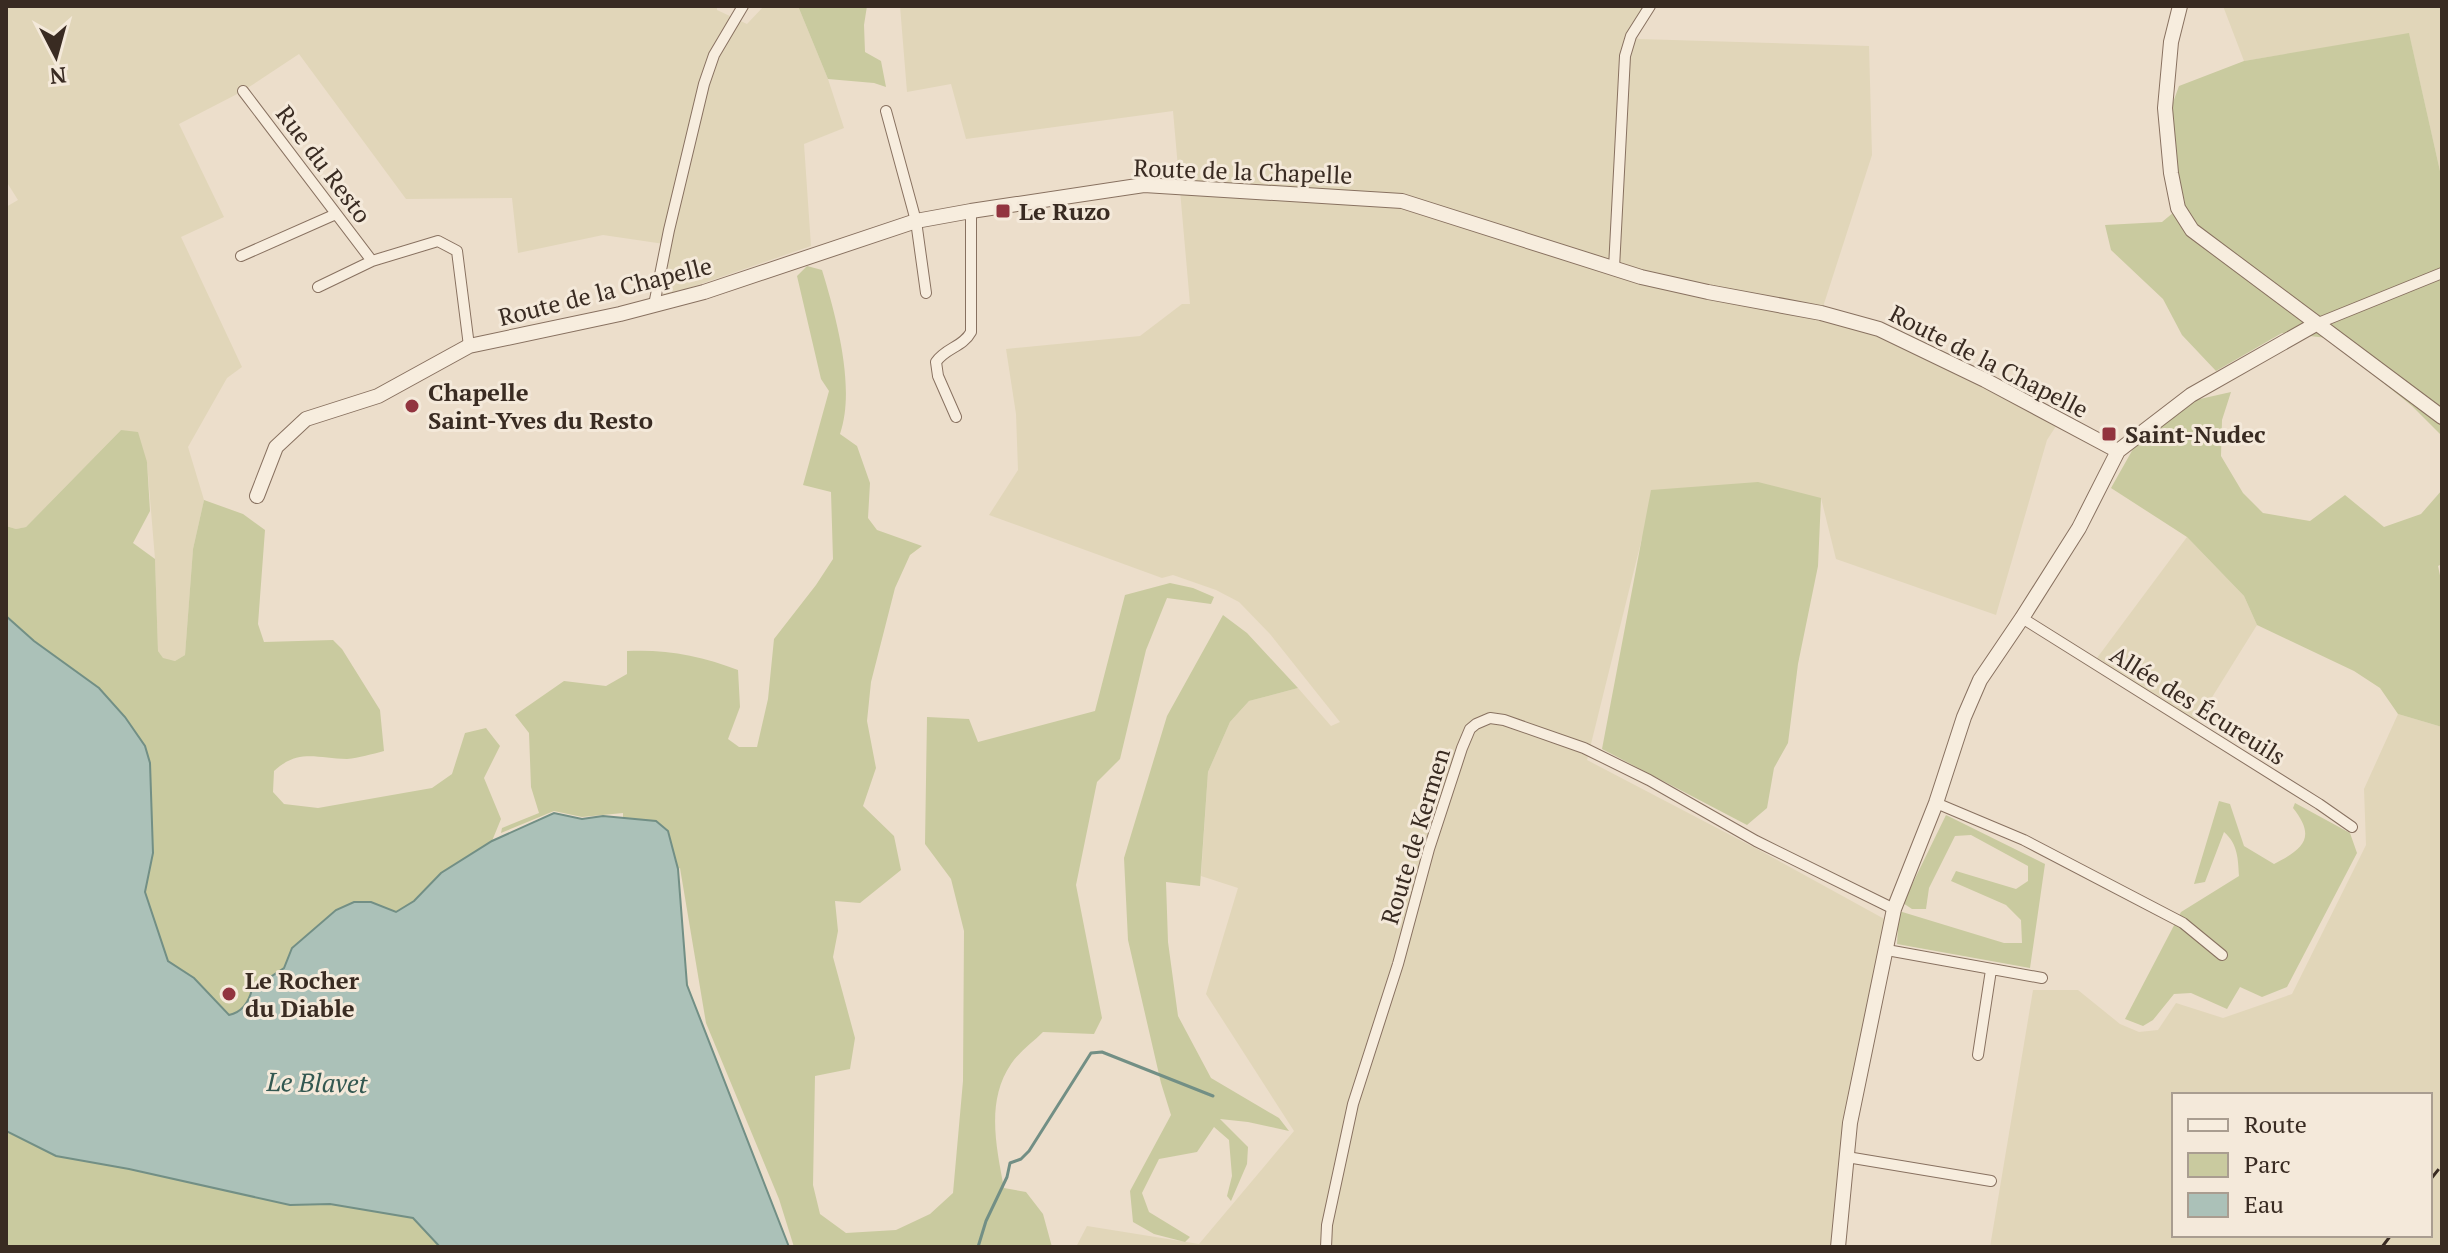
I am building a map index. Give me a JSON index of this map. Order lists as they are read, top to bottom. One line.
{"streets":{"street":["Rue du Resto","Route de la Chapelle","Allée des Écureuils","Route de Kermen"]},"water":["Le Blavet"],"places":{"transit":["Le Ruzo","Saint-Nudec"],"other":["Chapelle Saint-Yves du Resto","Le Rocher du Diable"]},"legend":["Route","Parc","Eau"],"north":"bottom"}
